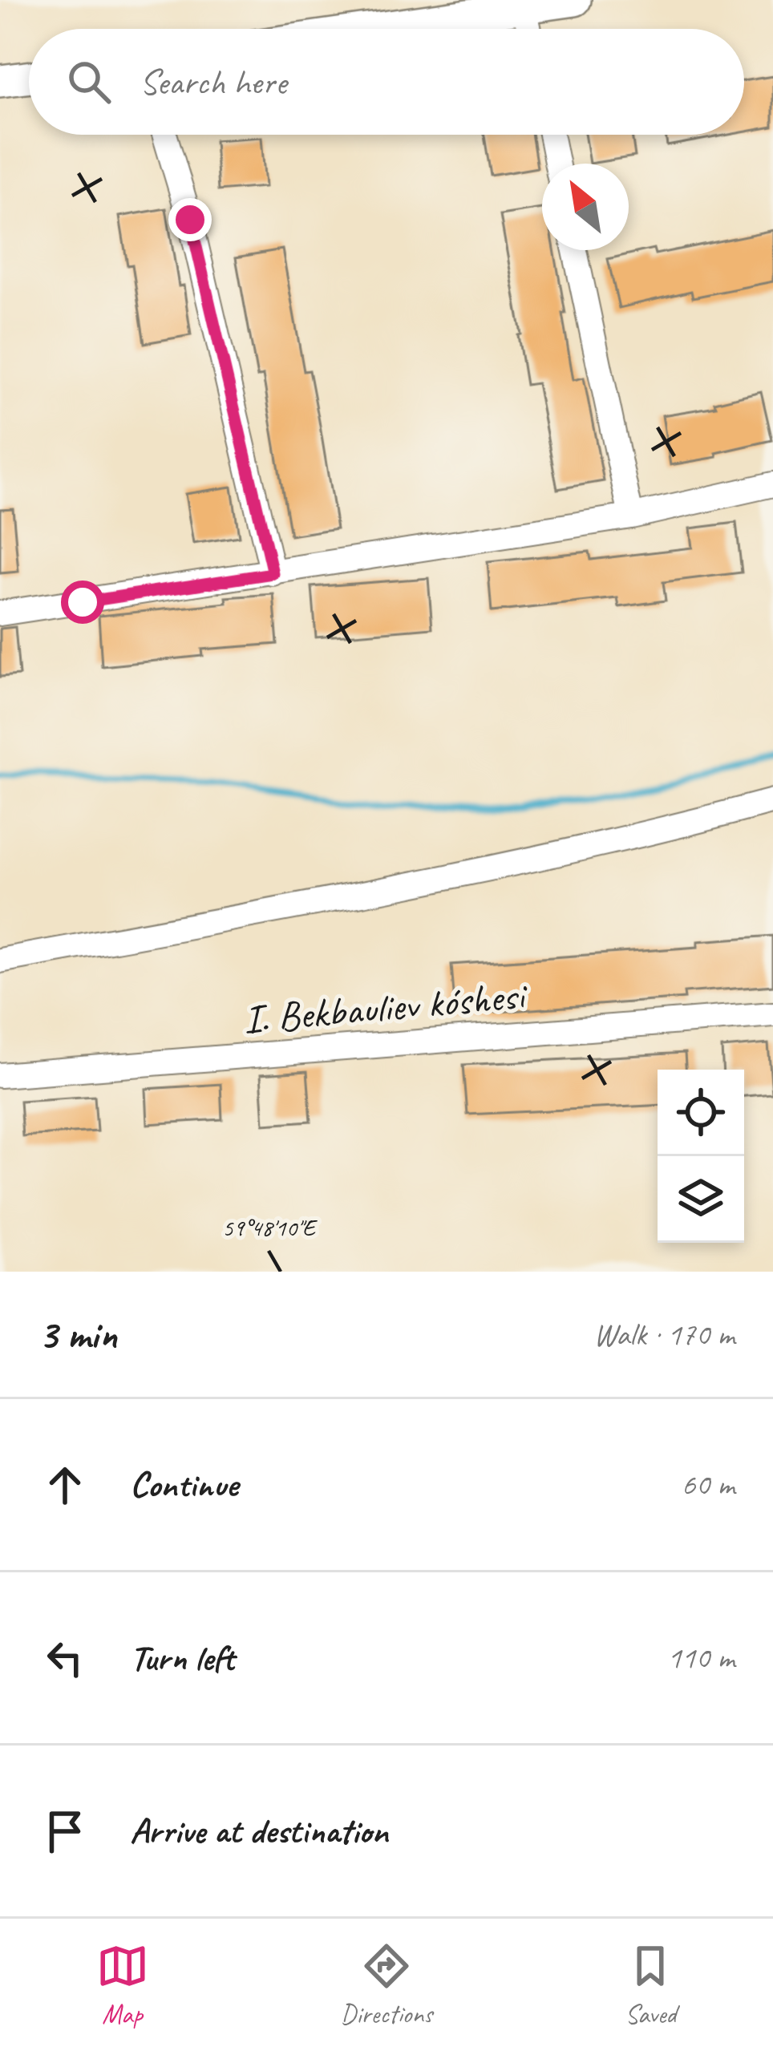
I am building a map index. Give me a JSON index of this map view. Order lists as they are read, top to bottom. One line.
{"streets":{"street":["I. Bekbauliev kóshesi"]},"north":"top left","page":{"search":"Search here","heading":["3 min","Walk · 170 m"],"list":[["Continue","60 m"],["Turn left","110 m"],"Arrive at destination"],"nav":["Map","Directions","Saved"]},"coordinates":["59°48'10\"E"]}
